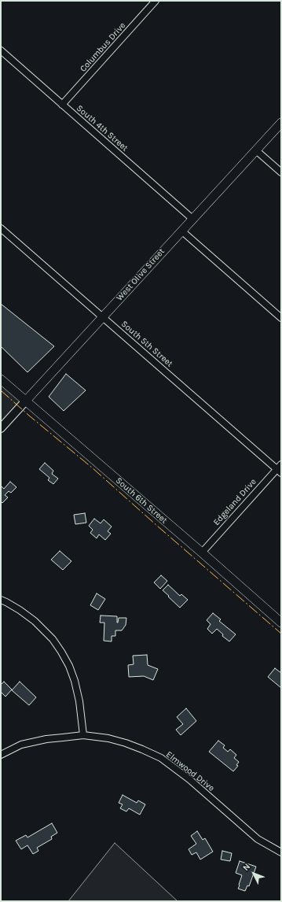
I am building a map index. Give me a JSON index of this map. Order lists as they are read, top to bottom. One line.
{"streets":{"main road":["West Olive Street","South 6th Street"],"street":["Columbus Drive","South 4th Street","South 5th Street","Edgeland Drive","Elmwood Drive"]},"crossings":[["Columbus Drive","South 4th Street"],["South 4th Street","West Olive Street"],["West Olive Street","South 5th Street"],["West Olive Street","South 6th Street"],["South 5th Street","Edgeland Drive"],["South 6th Street","Edgeland Drive"]],"north":"top left"}
